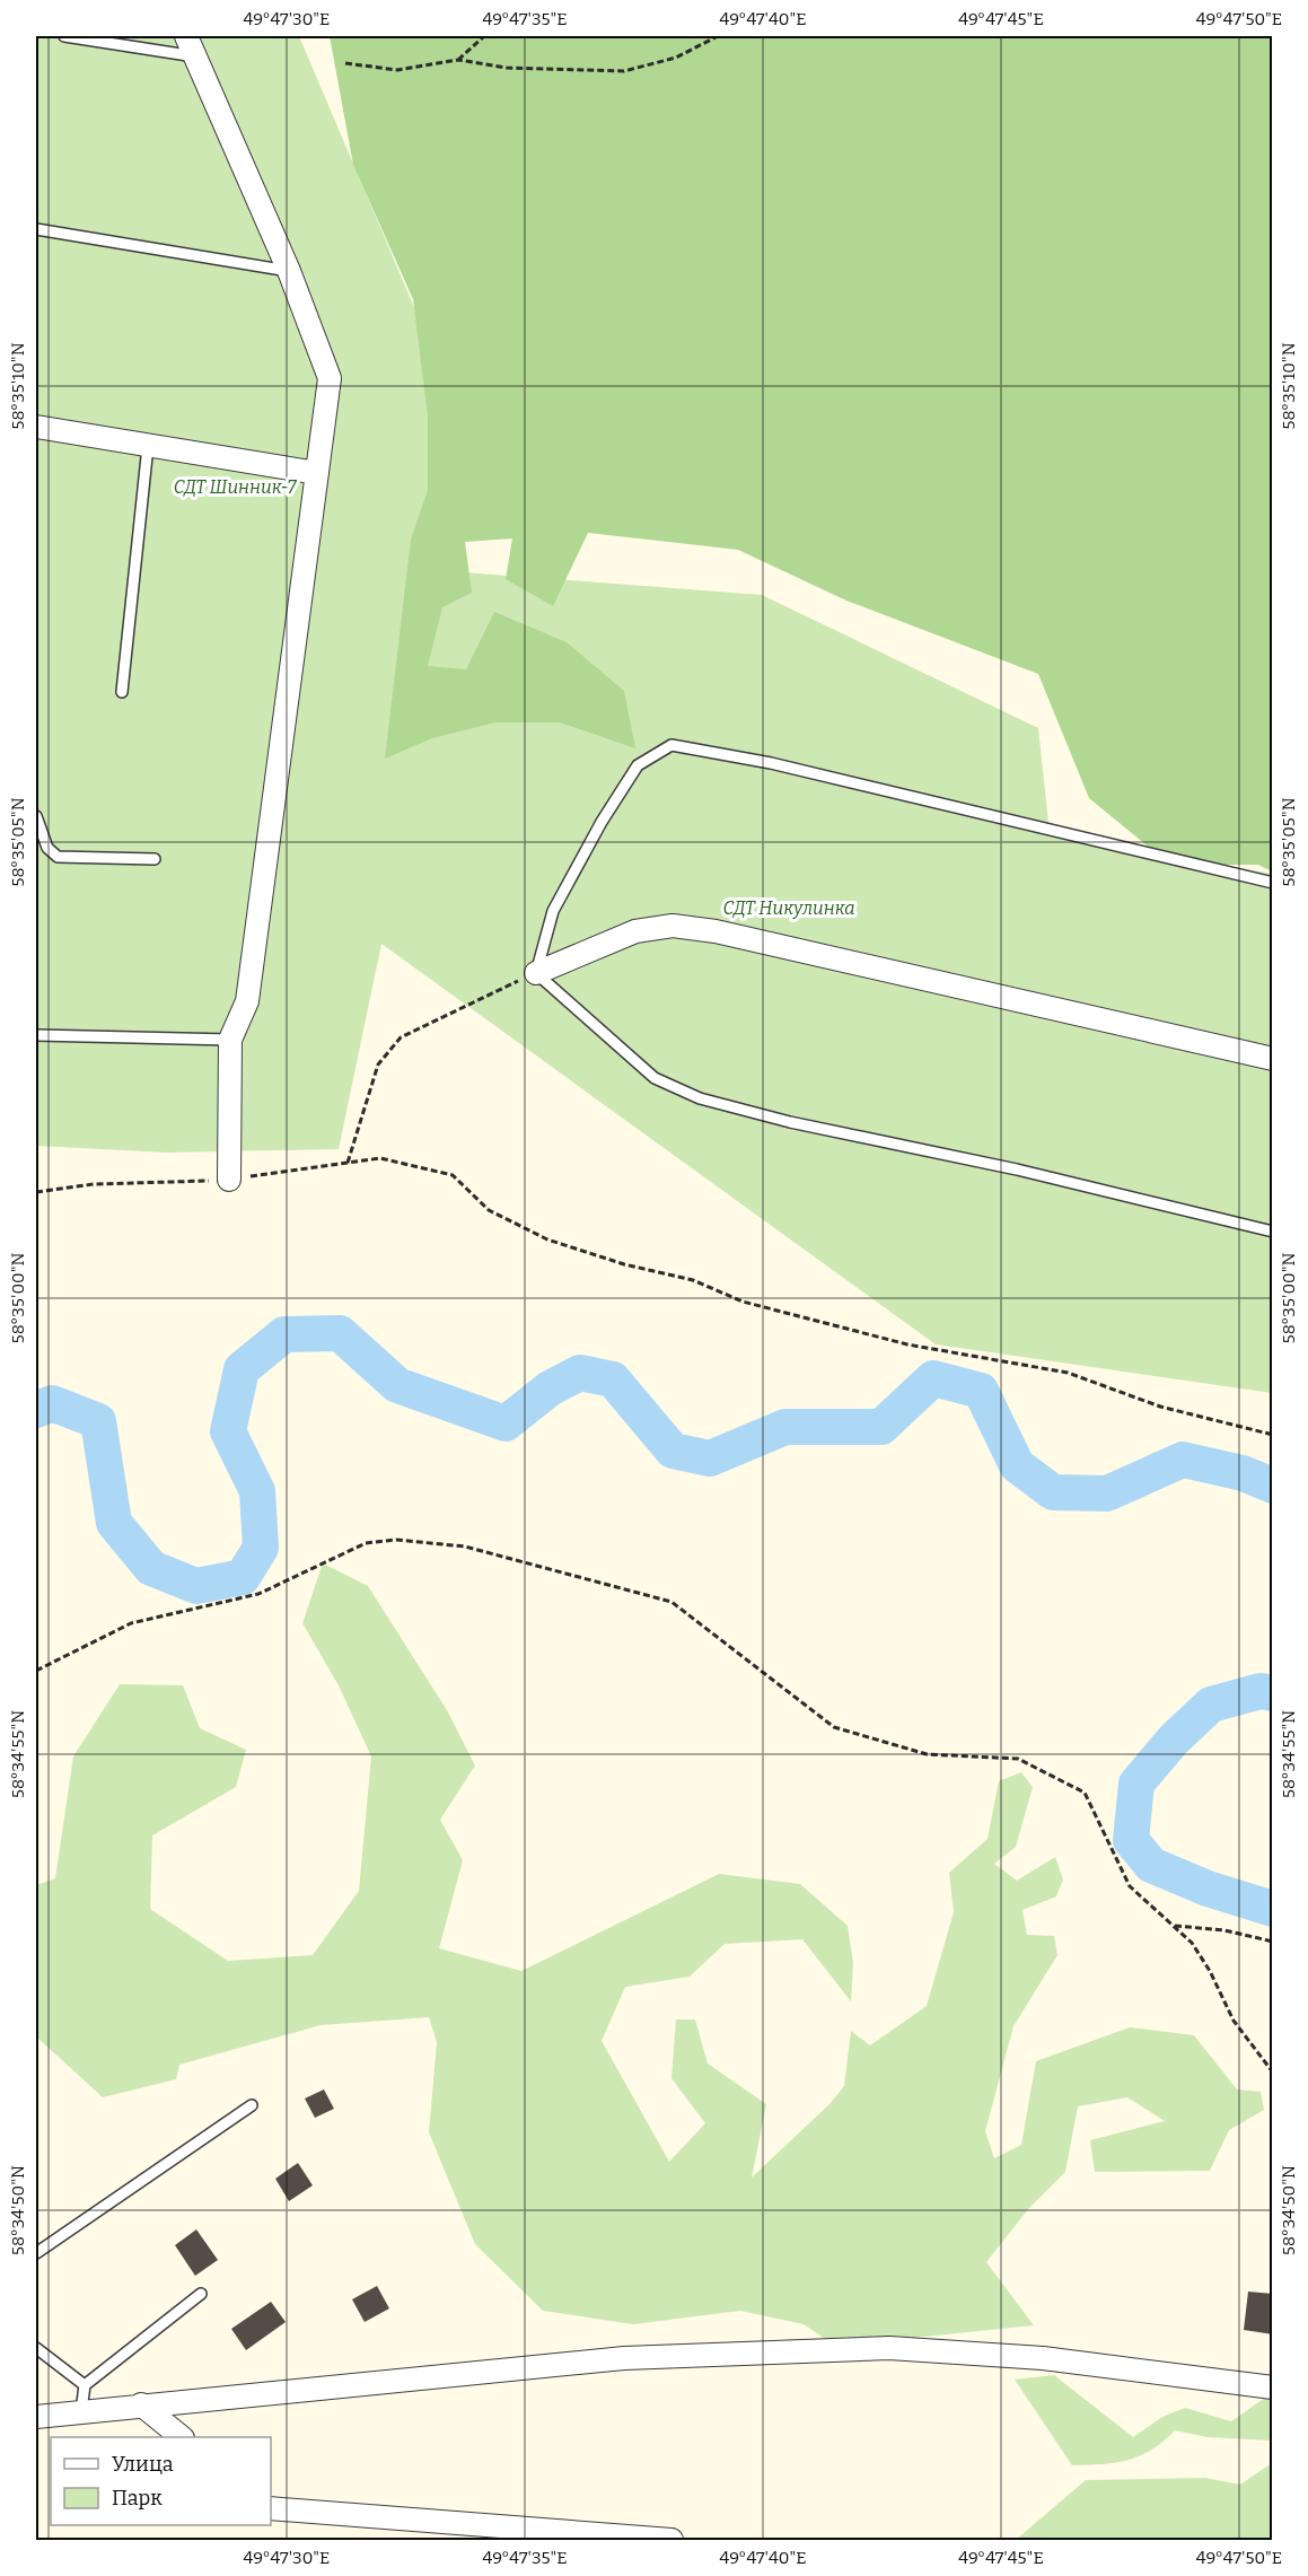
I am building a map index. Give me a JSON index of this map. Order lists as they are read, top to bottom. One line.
{"parks":["СДТ Шинник-7","СДТ Никулинка"],"legend":["Улица","Парк"],"coordinates":["49°47'30\"E","49°47'35\"E","49°47'40\"E","49°47'45\"E","49°47'50\"E","58°35'10\"N","58°35'05\"N","58°35'00\"N","58°34'55\"N","58°34'50\"N"]}
